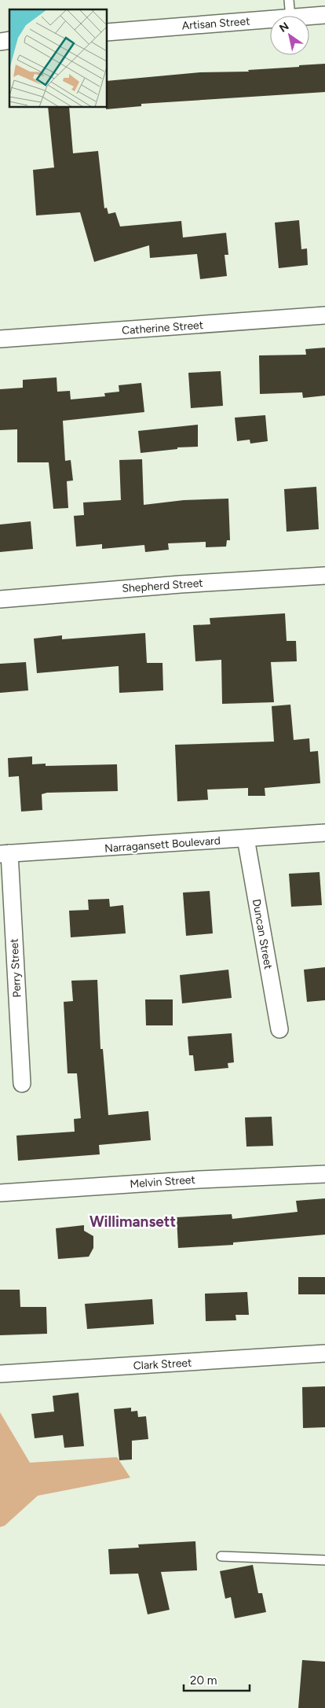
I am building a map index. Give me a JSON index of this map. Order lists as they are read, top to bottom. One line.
{"streets":{"street":["Artisan Street","Catherine Street","Shepherd Street","Narragansett Boulevard","Duncan Street","Perry Street","Melvin Street","Clark Street"]},"crossings":[["Narragansett Boulevard","Duncan Street"],["Narragansett Boulevard","Perry Street"]],"districts":["Willimansett"],"scale_bar":"20 m","north":"top left"}
